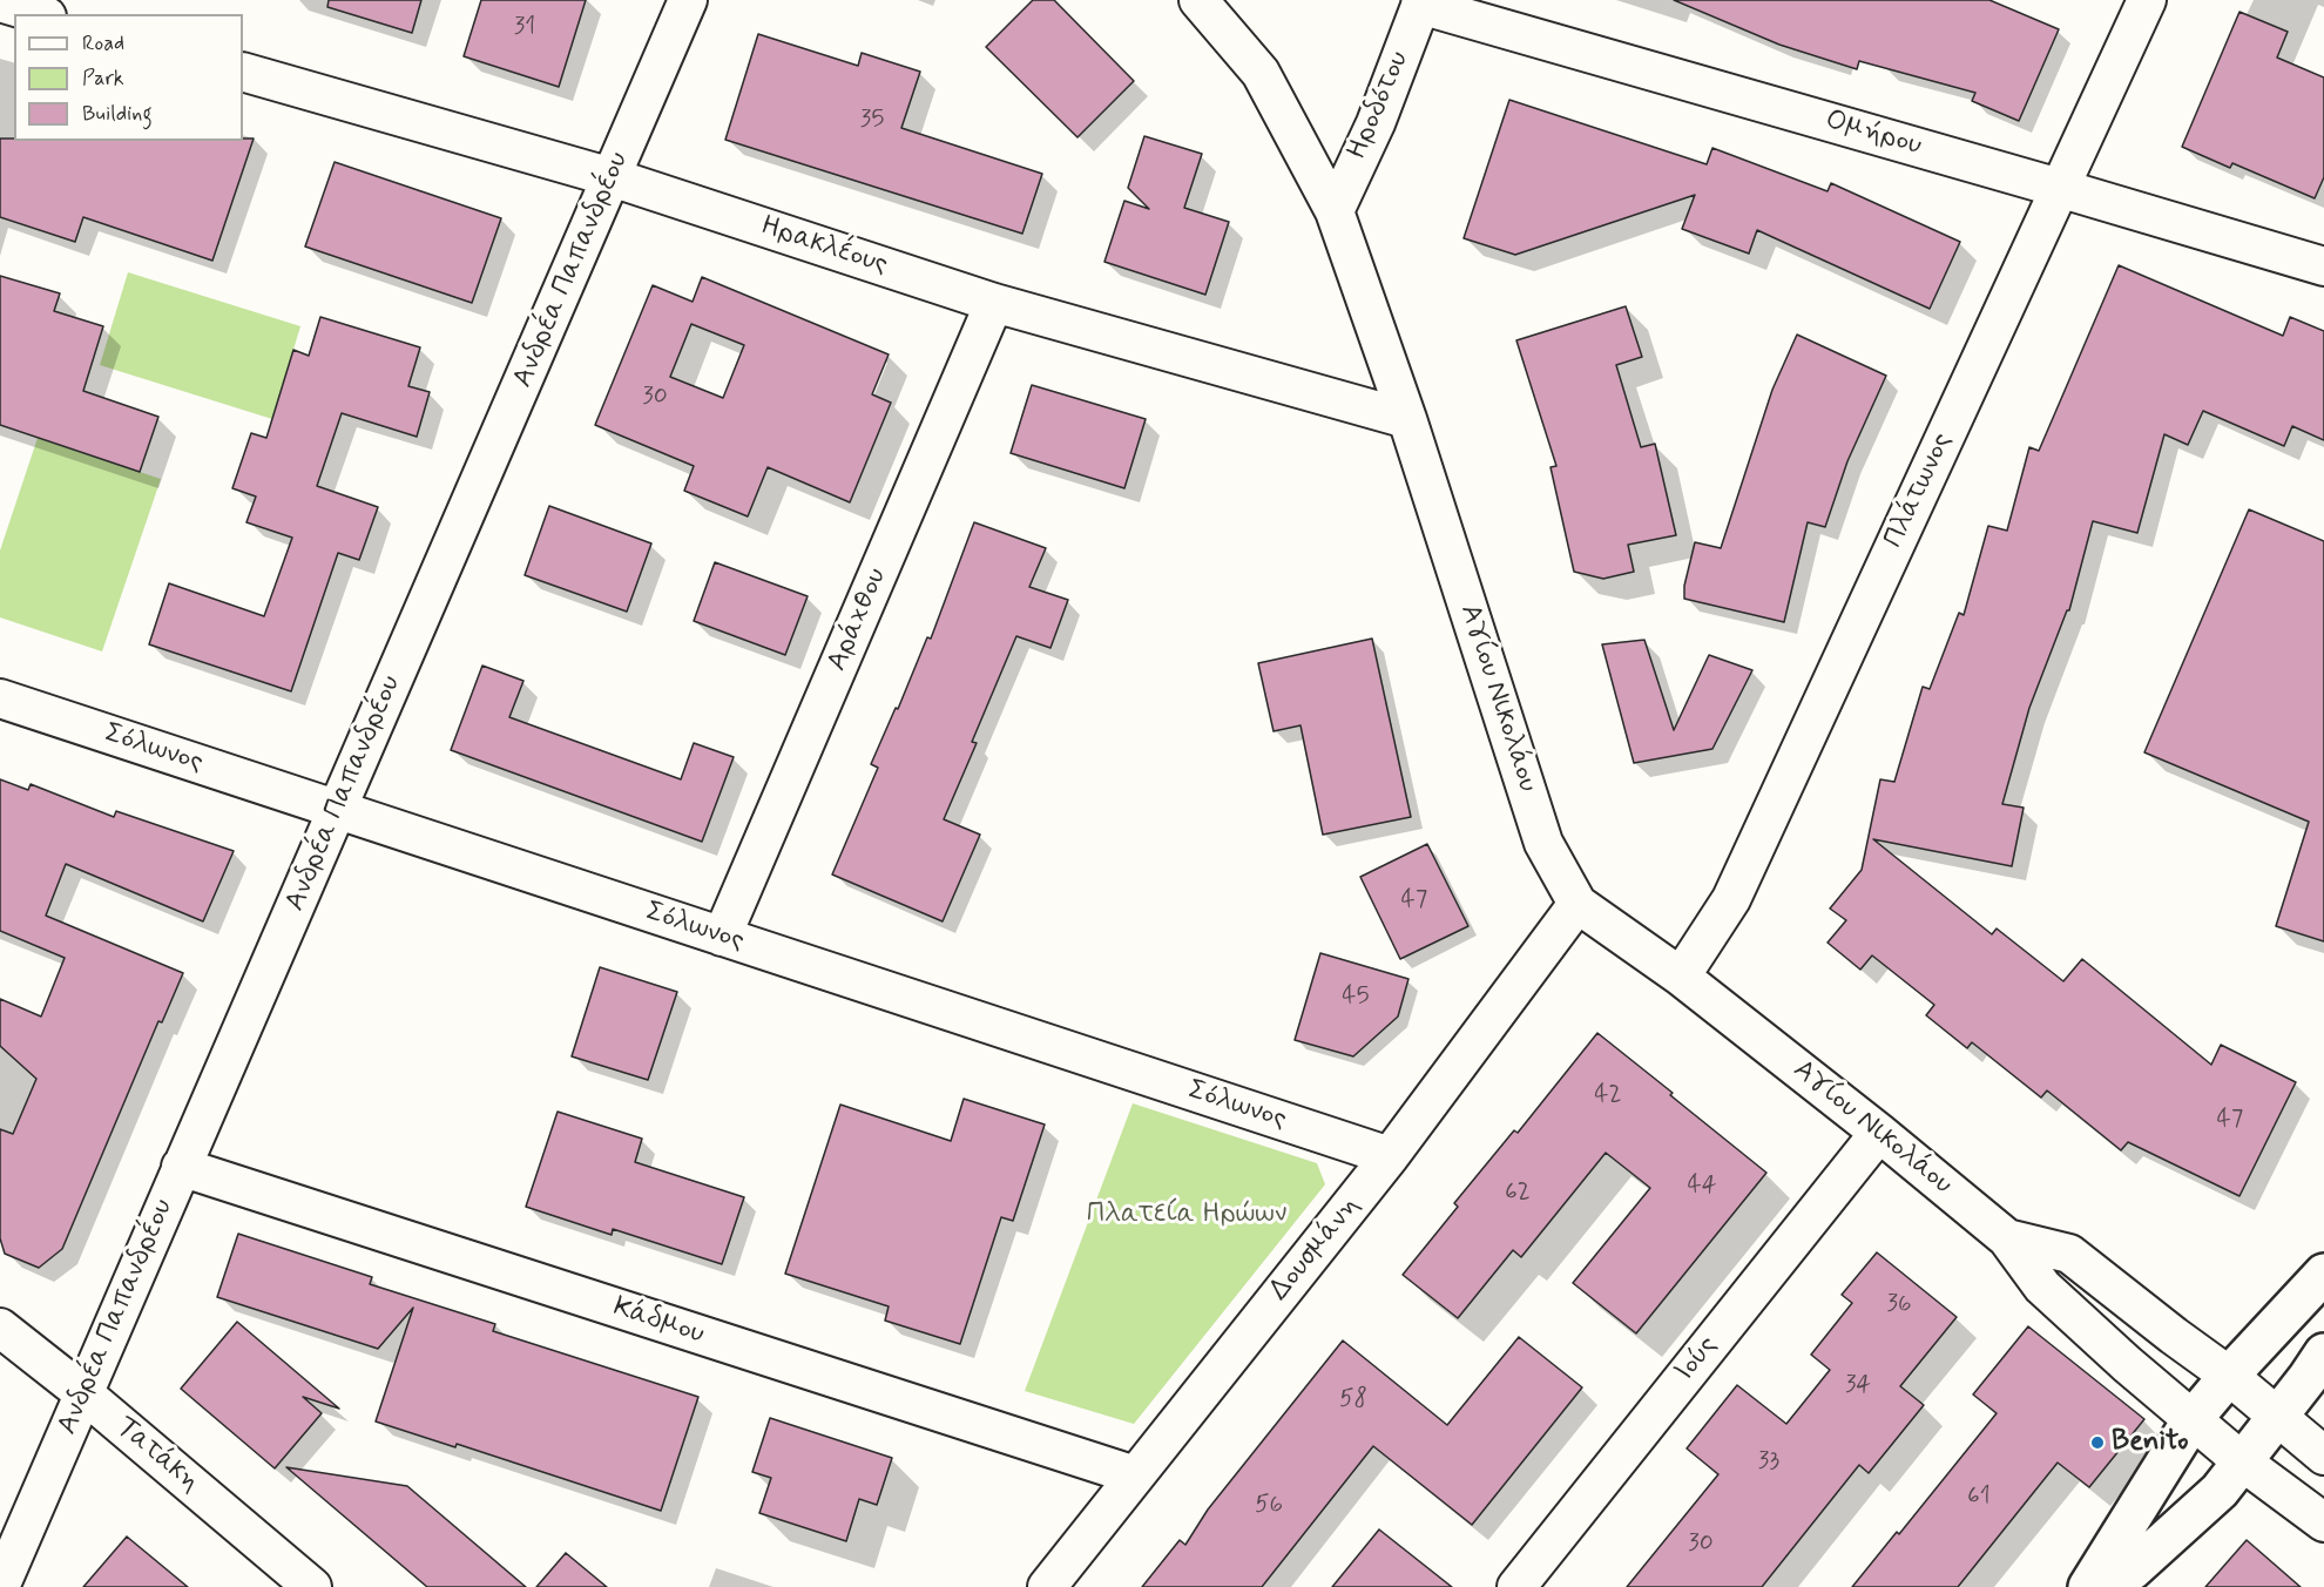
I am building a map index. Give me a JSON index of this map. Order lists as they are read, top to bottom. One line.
{"streets":{"street":["Ηροδότου","Ομήρου","Ηρακλέους","Ανδρέα Παπανδρέου","Πλάτωνος","Αράχθου","Αγίου Νικολάου","Σόλωνος","Δουσμάνη","Κάδμου","Ιούς","Τατάκη"]},"crossings":[["Ηροδότου","Ομήρου"],["Ηροδότου","Αγίου Νικολάου"],["Ομήρου","Πλάτωνος"],["Ηρακλέους","Ανδρέα Παπανδρέου"],["Ηρακλέους","Αράχθου"],["Ηρακλέους","Αγίου Νικολάου"],["Ανδρέα Παπανδρέου","Σόλωνος"],["Ανδρέα Παπανδρέου","Κάδμου"],["Ανδρέα Παπανδρέου","Τατάκη"],["Πλάτωνος","Αγίου Νικολάου"],["Αράχθου","Σόλωνος"],["Αγίου Νικολάου","Δουσμάνη"],["Αγίου Νικολάου","Ιούς"],["Σόλωνος","Δουσμάνη"],["Δουσμάνη","Κάδμου"]],"parks":["Πλατεία Ηρώων"],"places":["Benito"],"house_numbers":["31","35","30","47","45","42","47","44","62","36","34","58","33","61","56","30"],"legend":["Road","Park","Building"]}
